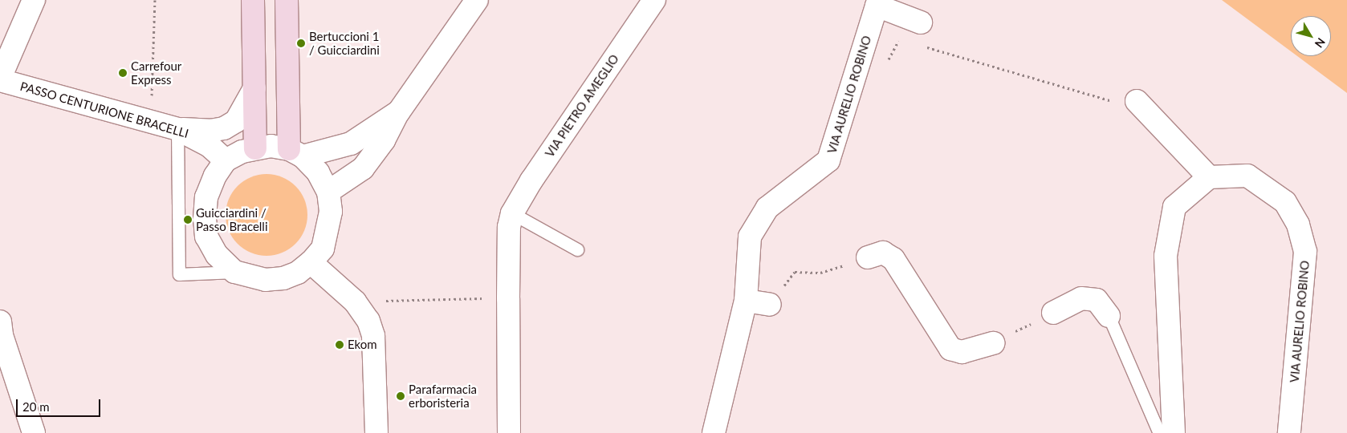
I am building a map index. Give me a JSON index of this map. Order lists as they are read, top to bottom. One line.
{"streets":{"street":["VIA AURELIO ROBINO","VIA PIETRO AMEGLIO","PASSO CENTURIONE BRACELLI"]},"places":["Bertuccioni 1 / Guicciardini","Carrefour Express","Guicciardini / Passo Bracelli","Ekom","Parafarmacia erboristeria"],"scale_bar":"20 m","north":"bottom right"}
